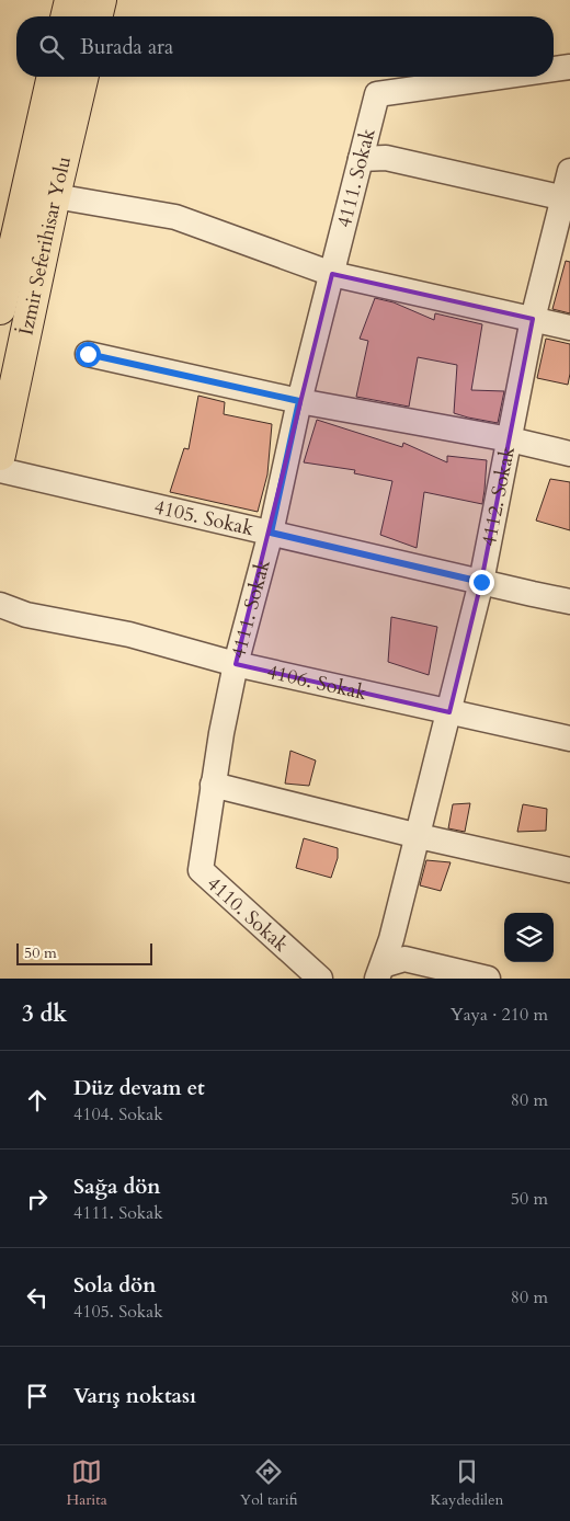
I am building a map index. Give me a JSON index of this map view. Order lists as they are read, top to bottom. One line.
{"streets":{"main road":["İzmir Seferihisar Yolu"],"street":["4111. Sokak","4112. Sokak","4105. Sokak","4106. Sokak","4110. Sokak"]},"crossings":[["4111. Sokak","4105. Sokak"],["4111. Sokak","4106. Sokak"],["4111. Sokak","4110. Sokak"],["4112. Sokak","4105. Sokak"],["4112. Sokak","4106. Sokak"]],"scale_bar":"50 m","page":{"search":"Burada ara","scale":"50 m","heading":["3 dk","Yaya · 210 m"],"list":[["Düz devam et","4104. Sokak","80 m"],["Sağa dön","4111. Sokak","50 m"],["Sola dön","4105. Sokak","80 m"],"Varış noktası"],"nav":["Harita","Yol tarifi","Kaydedilen"]}}
